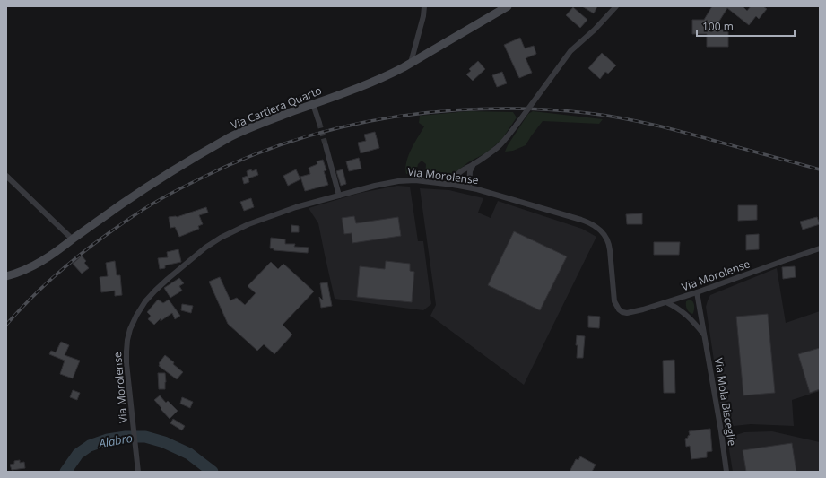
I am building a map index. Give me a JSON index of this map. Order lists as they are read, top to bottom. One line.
{"streets":{"street":["Via Cartiera Quarto","Via Morolense","Via Mola Bisceglie"]},"crossings":[["Via Morolense","Via Mola Bisceglie"]],"water":["Alabro"],"scale_bar":"100 m"}
